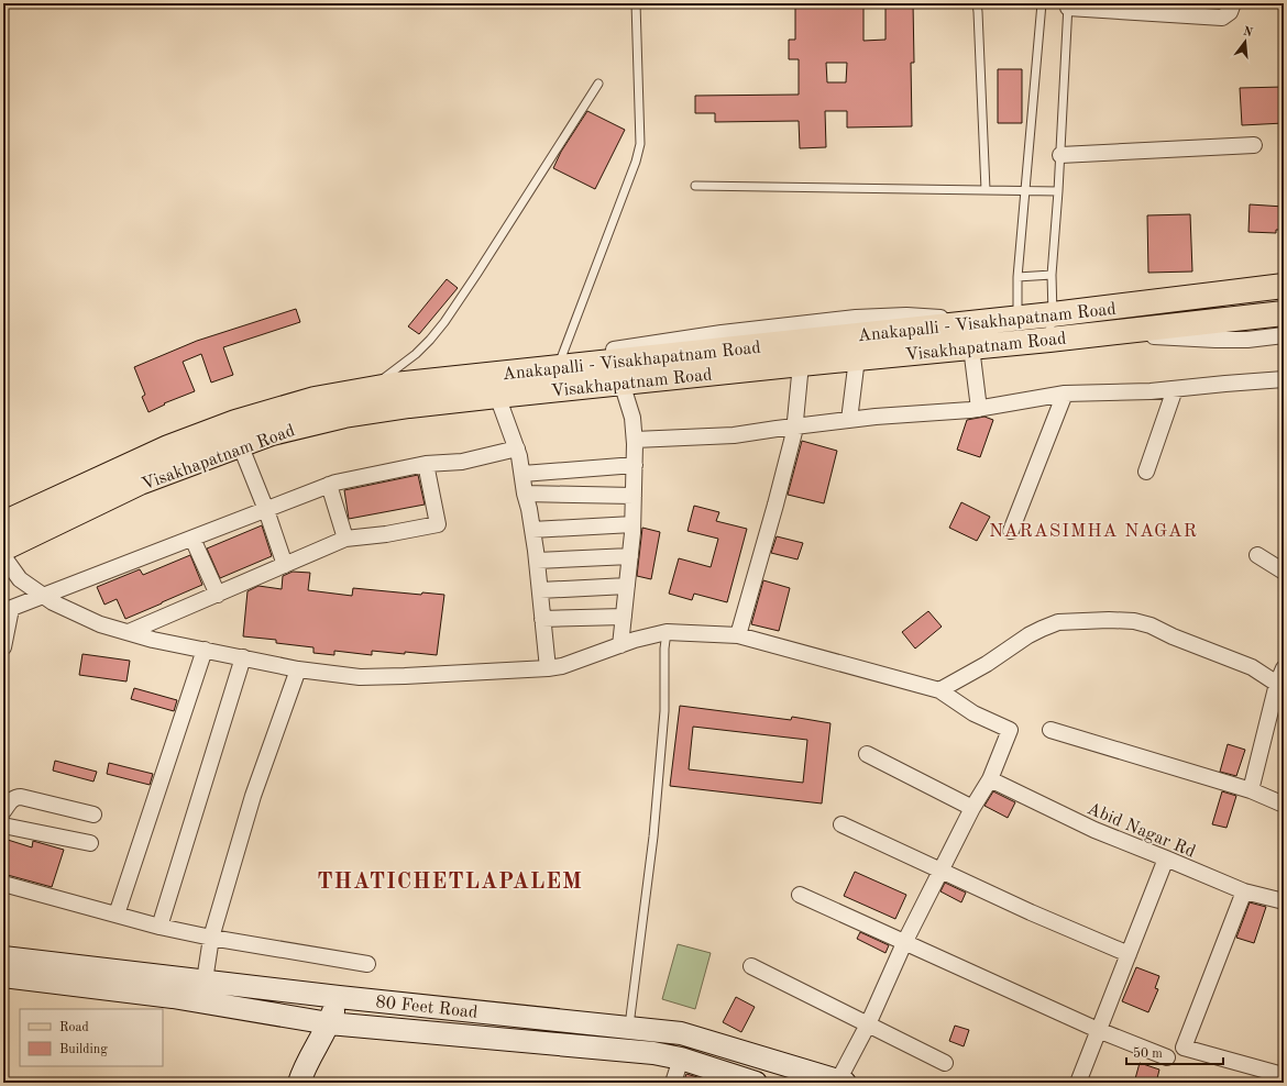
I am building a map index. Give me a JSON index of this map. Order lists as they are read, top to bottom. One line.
{"streets":{"main road":["Anakapalli - Visakhapatnam Road","Visakhapatnam Road"],"street":["Abid Nagar Rd","80 Feet Road"]},"districts":["NARASIMHA NAGAR","THATICHETLAPALEM"],"legend":["Road","Building"],"scale_bar":"50 m","north":"top"}
